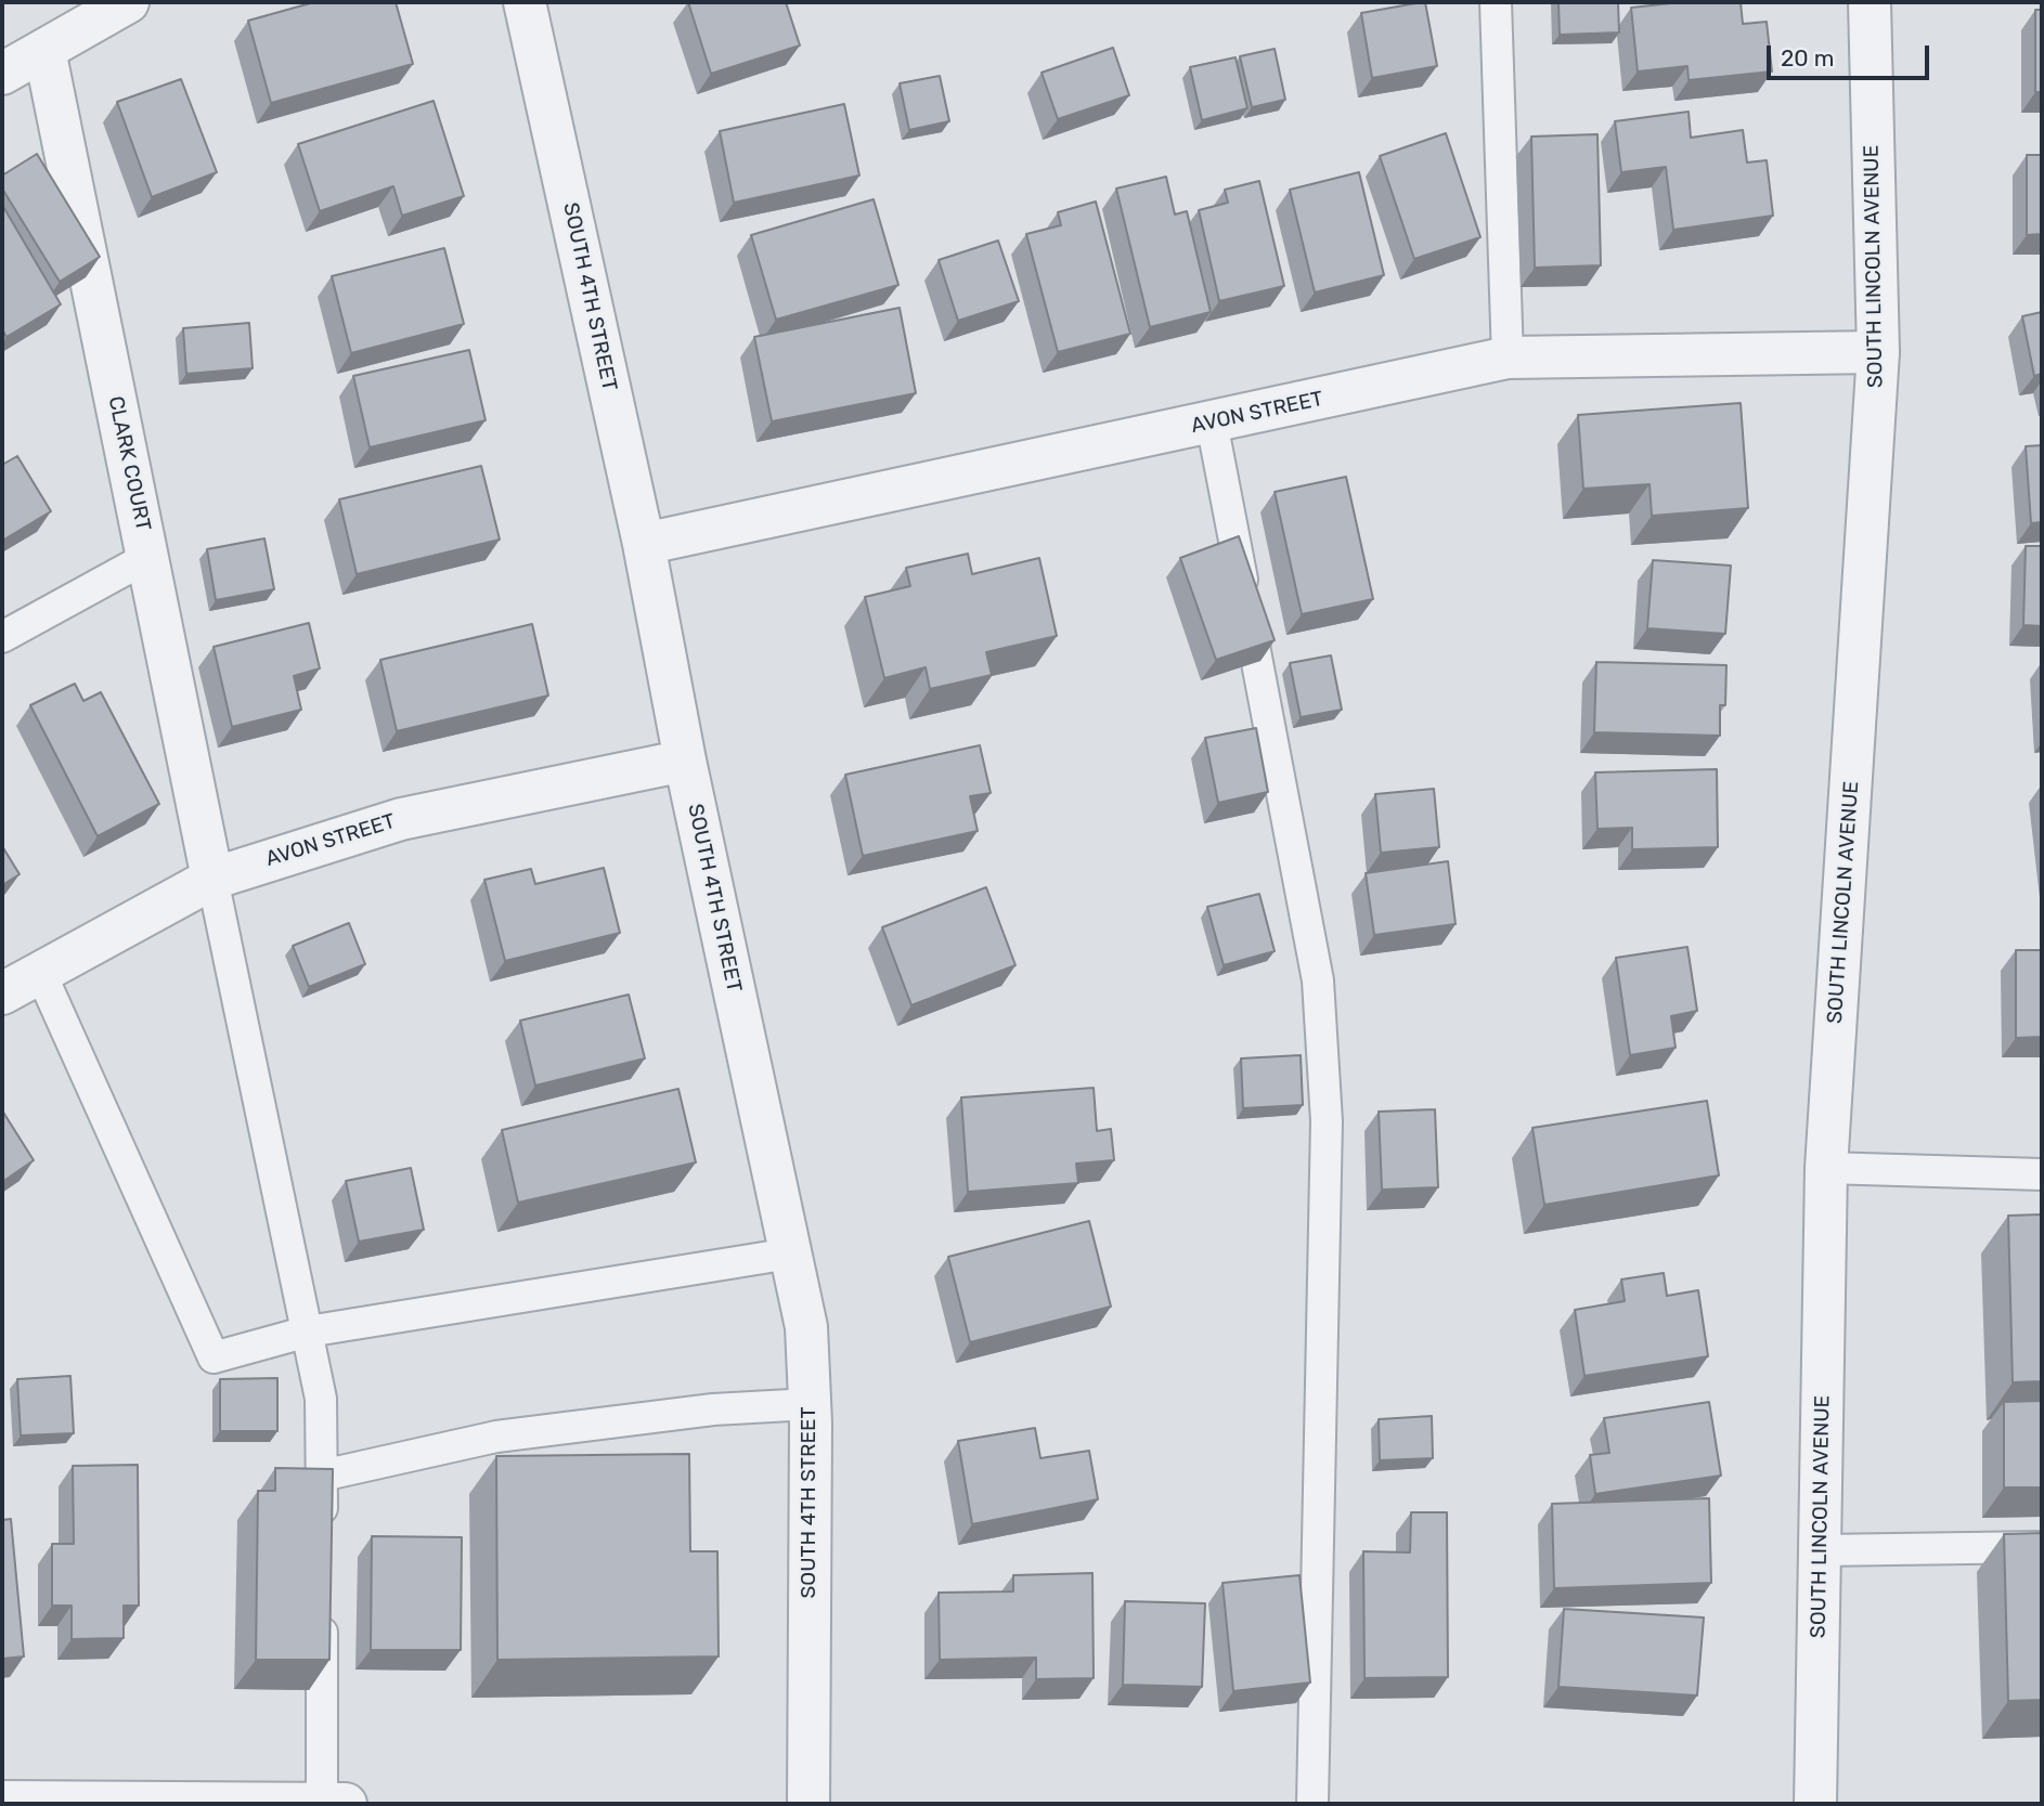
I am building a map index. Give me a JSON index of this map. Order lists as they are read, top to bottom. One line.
{"streets":{"street":["SOUTH LINCOLN AVENUE","SOUTH 4TH STREET","AVON STREET","CLARK COURT"]},"crossings":[["SOUTH LINCOLN AVENUE","AVON STREET"],["SOUTH 4TH STREET","AVON STREET"],["AVON STREET","CLARK COURT"]],"scale_bar":"20 m"}
